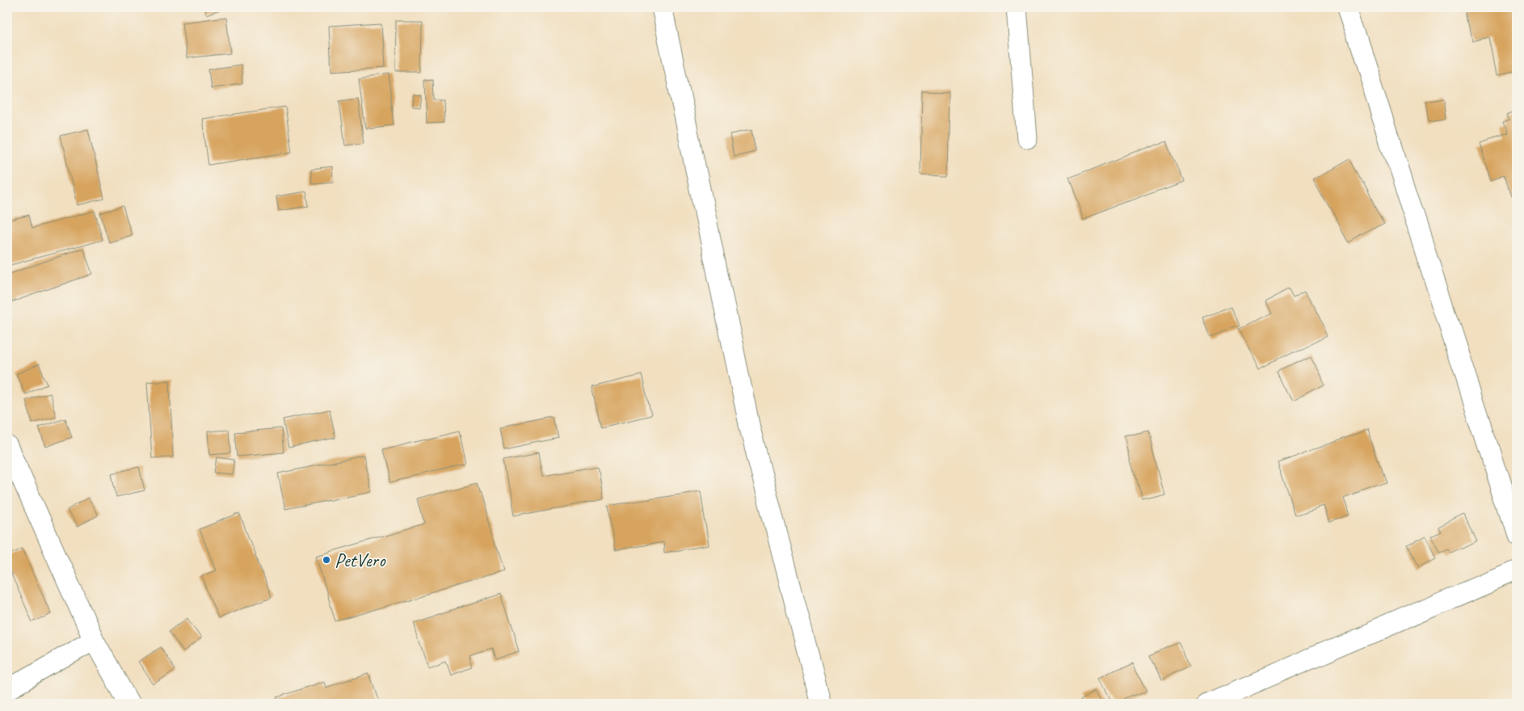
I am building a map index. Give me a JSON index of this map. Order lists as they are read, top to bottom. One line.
{"places":["PetVero"]}
